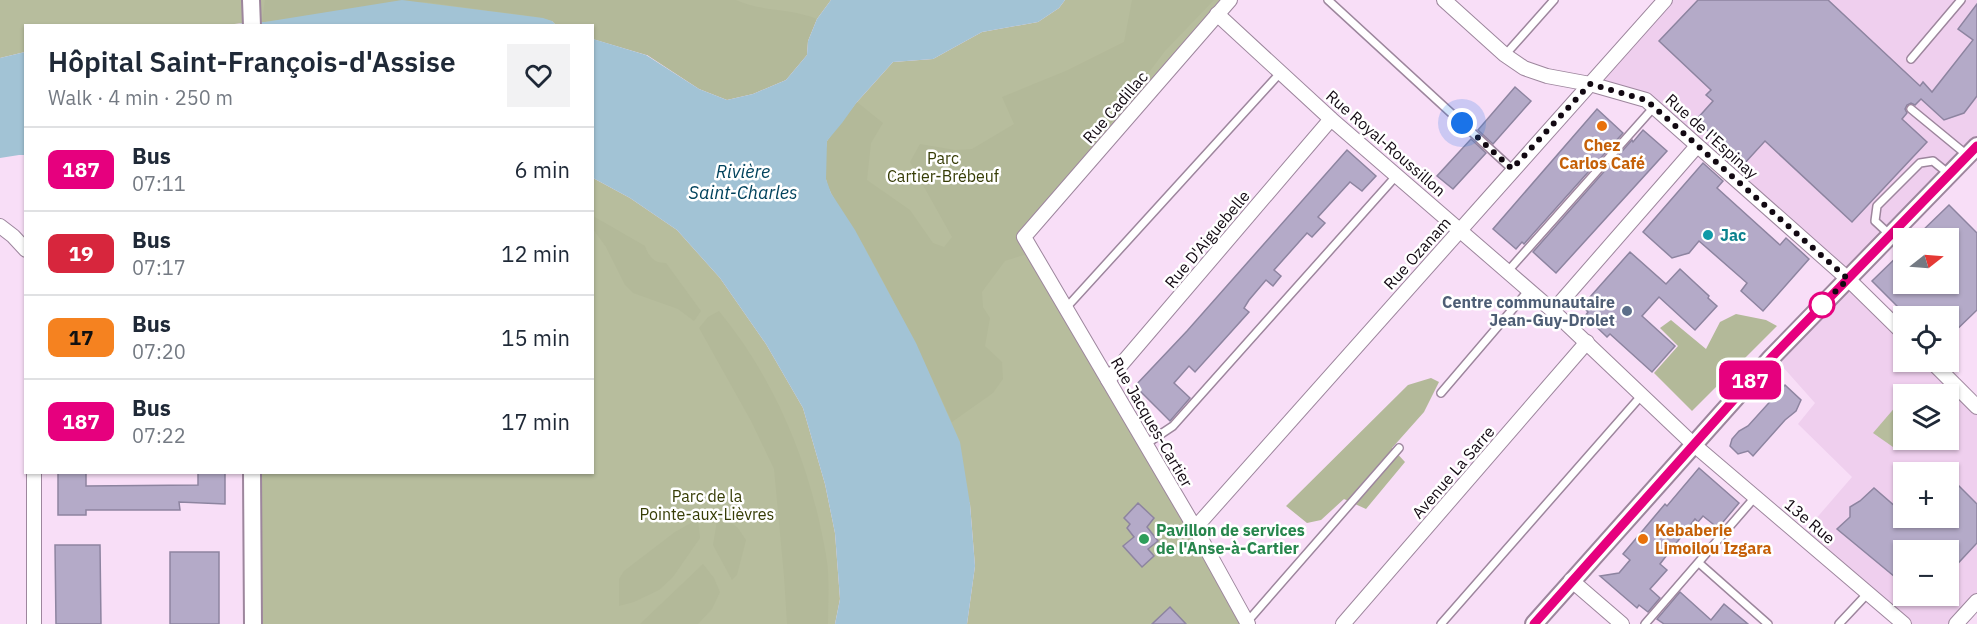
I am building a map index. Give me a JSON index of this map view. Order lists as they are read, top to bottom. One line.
{"streets":{"street":["Rue Cadillac","Rue de l'Espinay","Rue Royal-Roussillon","Rue D'Aiguebelle","Rue Ozanam","Rue Jacques-Cartier","Avenue La Sarre","13e Rue"]},"crossings":[["Rue Cadillac","Rue Royal-Roussillon"],["Rue Cadillac","Rue Jacques-Cartier"],["Rue de l'Espinay","Rue Ozanam"],["Rue Royal-Roussillon","Rue D'Aiguebelle"],["Rue Royal-Roussillon","Rue Ozanam"],["Rue Royal-Roussillon","Avenue La Sarre"],["Rue Royal-Roussillon","13e Rue"],["Rue D'Aiguebelle","Rue Jacques-Cartier"],["Rue Ozanam","Rue Jacques-Cartier"]],"water":["Rivière Saint-Charles"],"parks":["Parc Cartier-Brébeuf","Parc de la Pointe-aux-Lièvres"],"places":["Chez Carlos Café","Jac","Centre communautaire Jean-Guy-Drolet","Pavillon de services de l'Anse-à-Cartier","Kebaberie Limoilou Izgara"],"lines":["bus line 187"],"north":"right","page":{"on_map":"187","heading":["Hôpital Saint-François-d'Assise","Walk · 4 min · 250 m"],"list":[{"mark":"187","name":"Bus","note":"07:11","value":"6 min"},{"mark":"19","name":"Bus","note":"07:17","value":"12 min"},{"mark":"17","name":"Bus","note":"07:20","value":"15 min"},{"mark":"187","name":"Bus","note":"07:22","value":"17 min"}],"map_buttons":["+","−"]}}
